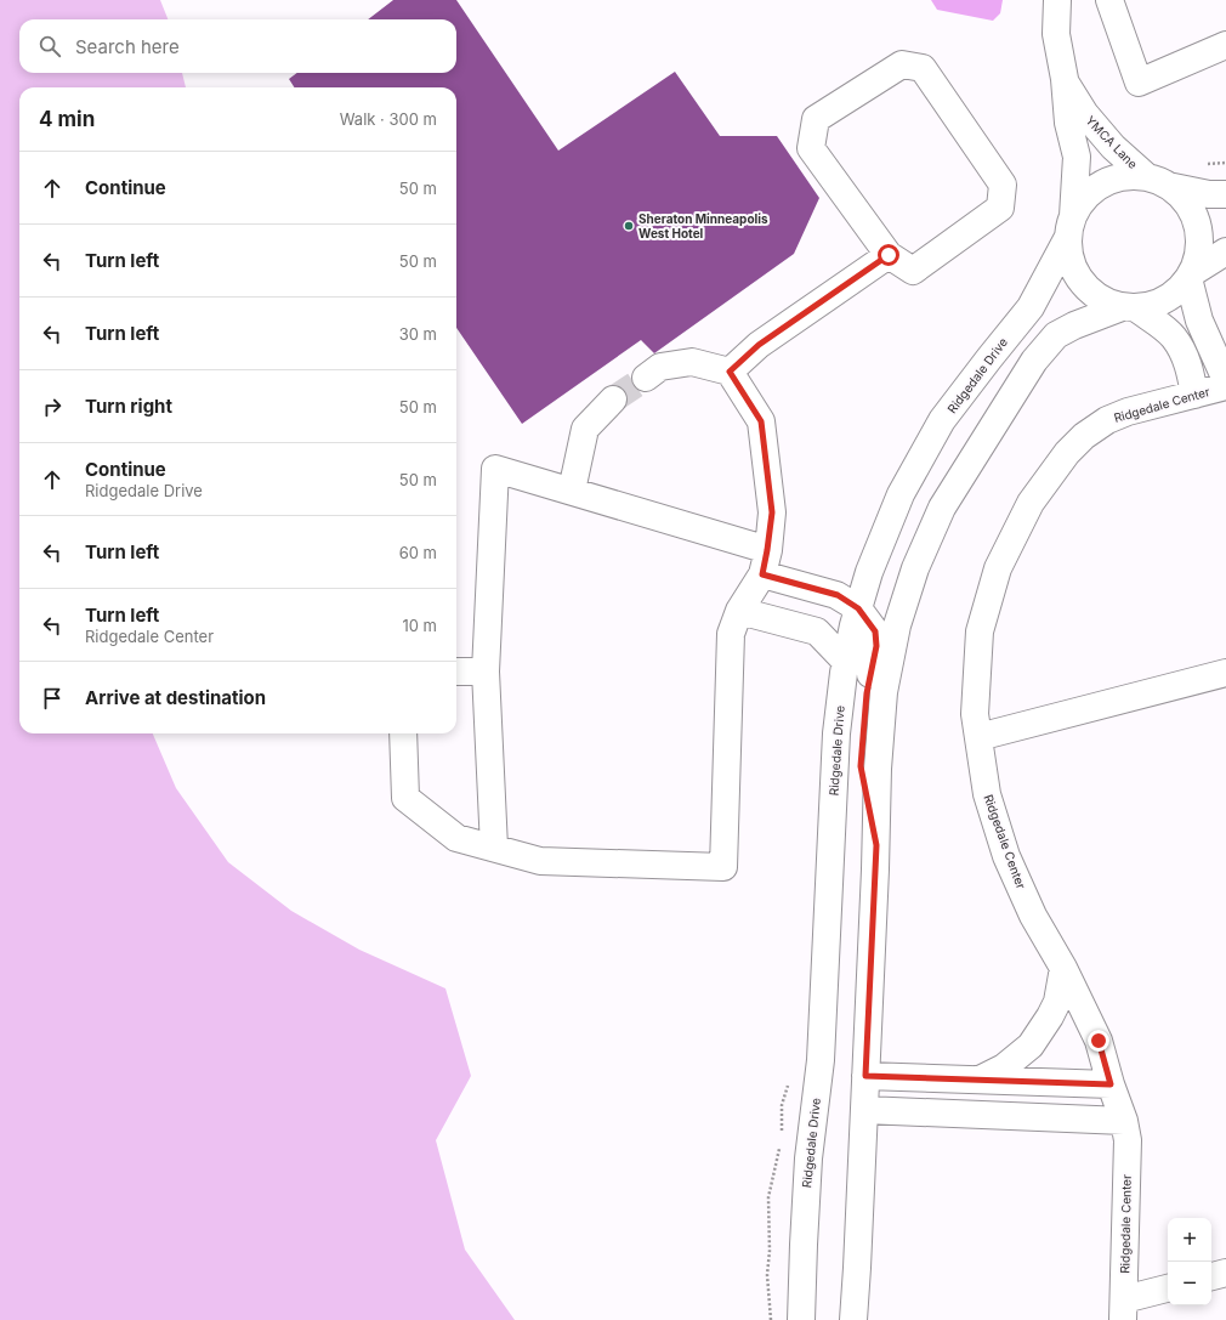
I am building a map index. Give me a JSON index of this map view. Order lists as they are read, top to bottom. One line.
{"streets":{"street":["YMCA Lane","Ridgedale Drive","Ridgedale Center"]},"crossings":[["YMCA Lane","Ridgedale Drive"]],"places":["Sheraton Minneapolis West Hotel"],"page":{"search":"Search here","heading":["4 min","Walk · 300 m"],"list":[["Continue","50 m"],["Turn left","50 m"],["Turn left","30 m"],["Turn right","50 m"],["Continue","Ridgedale Drive","50 m"],["Turn left","60 m"],["Turn left","Ridgedale Center","10 m"],"Arrive at destination"],"map_buttons":["+","−"]}}
